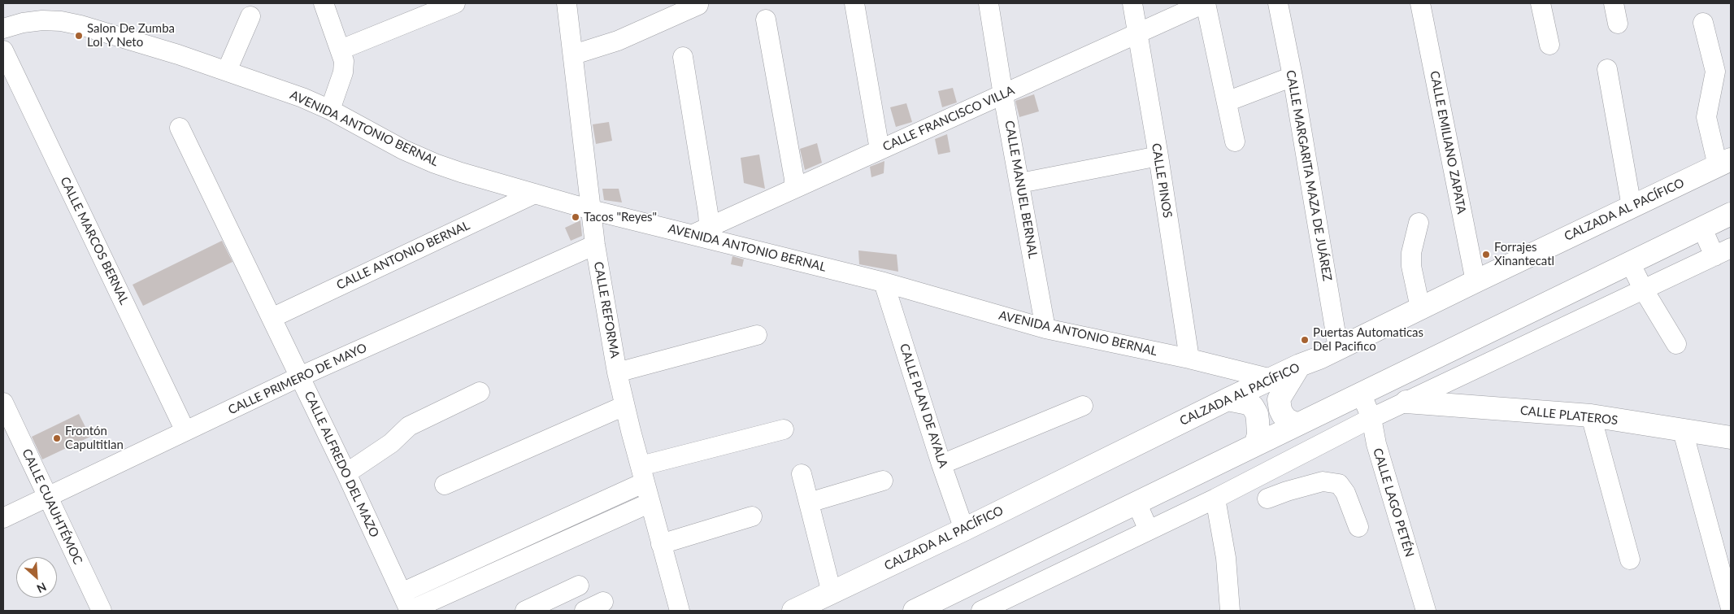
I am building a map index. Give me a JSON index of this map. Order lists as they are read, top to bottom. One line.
{"streets":{"main road":["CALZADA AL PACÍFICO","CALLE PLATEROS"],"street":["CALLE FRANCISCO VILLA","AVENIDA ANTONIO BERNAL","CALLE EMILIANO ZAPATA","CALLE MARGARITA MAZA DE JUÁREZ","CALLE PINOS","CALLE MANUEL BERNAL","CALLE MARCOS BERNAL","CALLE ANTONIO BERNAL","CALLE REFORMA","CALLE PRIMERO DE MAYO","CALLE PLAN DE AYALA","CALLE ALFREDO DEL MAZO","CALLE LAGO PETÉN","CALLE CUAUHTÉMOC"]},"crossings":[["CALLE FRANCISCO VILLA","AVENIDA ANTONIO BERNAL"],["CALLE FRANCISCO VILLA","CALLE PINOS"],["CALLE FRANCISCO VILLA","CALLE MANUEL BERNAL"],["AVENIDA ANTONIO BERNAL","CALLE PINOS"],["AVENIDA ANTONIO BERNAL","CALLE MANUEL BERNAL"],["AVENIDA ANTONIO BERNAL","CALZADA AL PACÍFICO"],["AVENIDA ANTONIO BERNAL","CALLE ANTONIO BERNAL"],["AVENIDA ANTONIO BERNAL","CALLE REFORMA"],["AVENIDA ANTONIO BERNAL","CALLE PLAN DE AYALA"],["CALLE EMILIANO ZAPATA","CALZADA AL PACÍFICO"],["CALLE MARGARITA MAZA DE JUÁREZ","CALZADA AL PACÍFICO"],["CALZADA AL PACÍFICO","CALLE PLAN DE AYALA"],["CALLE MARCOS BERNAL","CALLE PRIMERO DE MAYO"],["CALLE ANTONIO BERNAL","CALLE ALFREDO DEL MAZO"],["CALLE REFORMA","CALLE PRIMERO DE MAYO"],["CALLE PRIMERO DE MAYO","CALLE ALFREDO DEL MAZO"],["CALLE PRIMERO DE MAYO","CALLE CUAUHTÉMOC"]],"places":["Salon De Zumba Lol Y Neto","Tacos \"Reyes\"","Forrajes Xinantecatl","Puertas Automaticas Del Pacifico","Frontón Capultitlan"],"north":"bottom right"}
